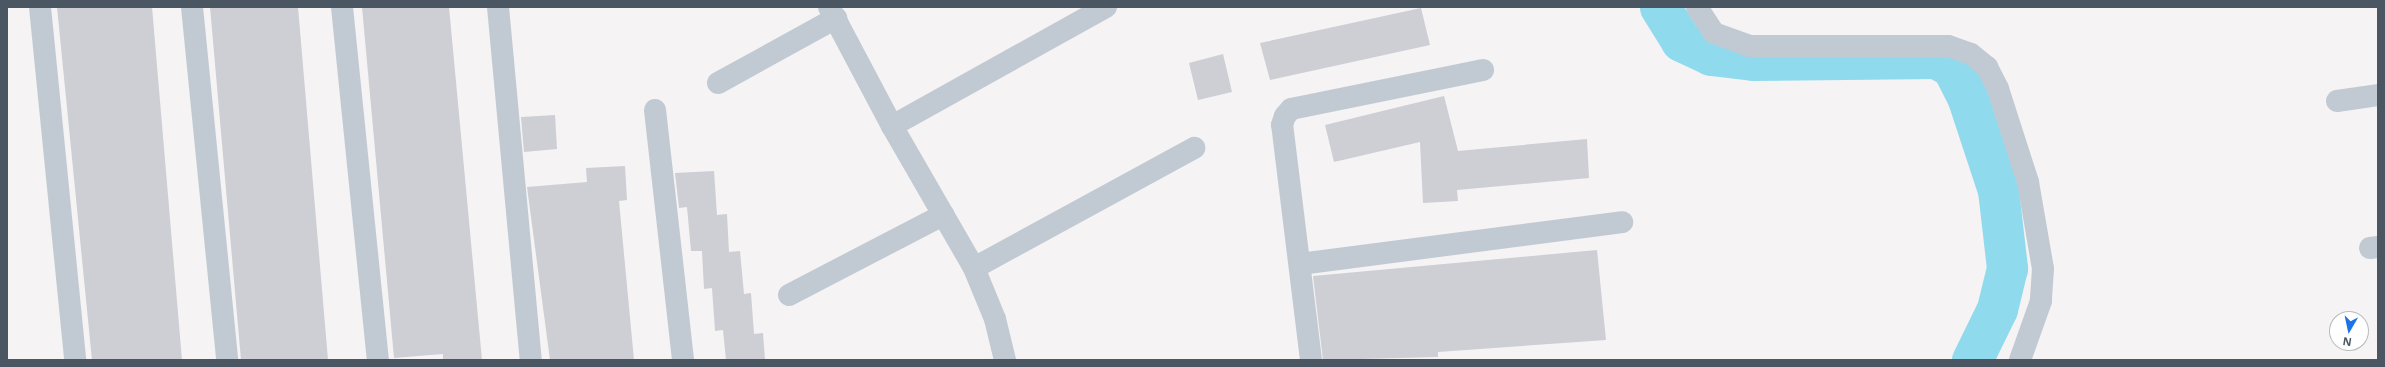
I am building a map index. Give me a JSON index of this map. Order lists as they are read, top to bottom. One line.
{"north":"bottom"}
